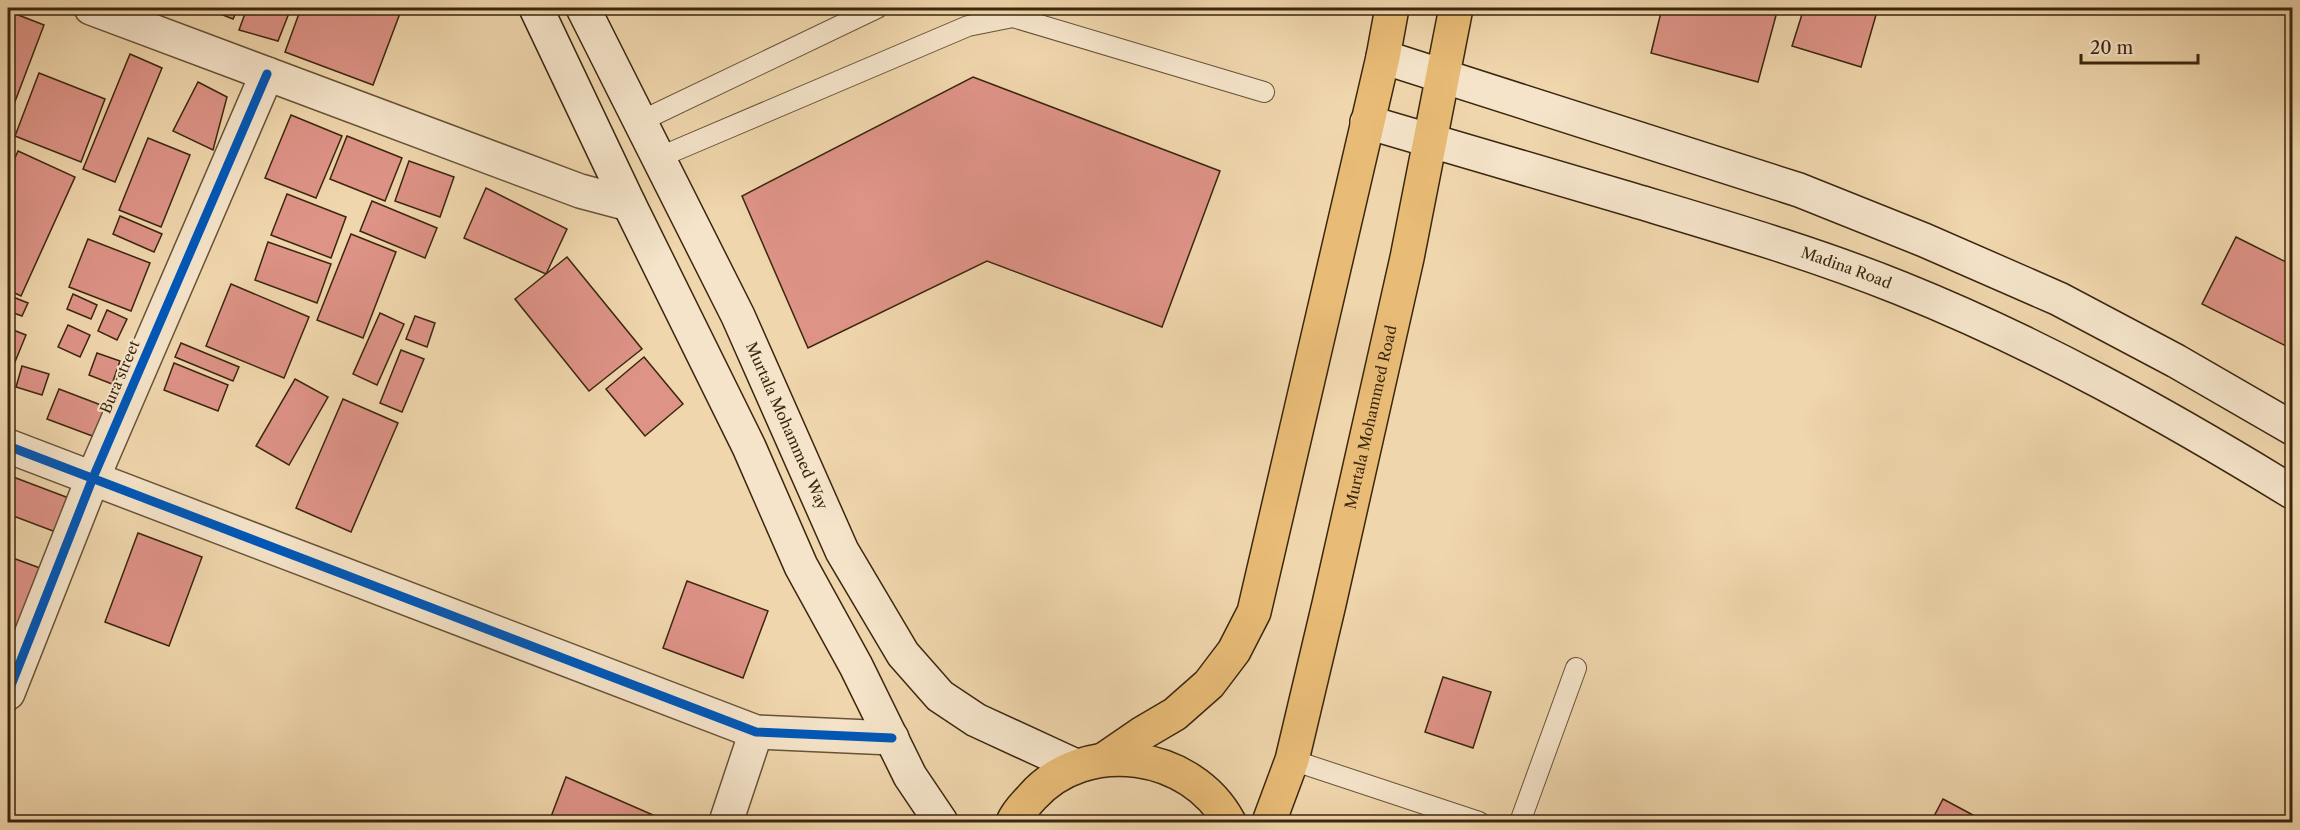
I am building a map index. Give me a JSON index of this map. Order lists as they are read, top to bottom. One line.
{"streets":{"highway":["Murtala Mohammed Road"],"main road":["Madina Road","Bura street","Murtala Mohammed Way"]},"crossings":[["Madina Road","Murtala Mohammed Road"]],"scale_bar":"20 m"}
